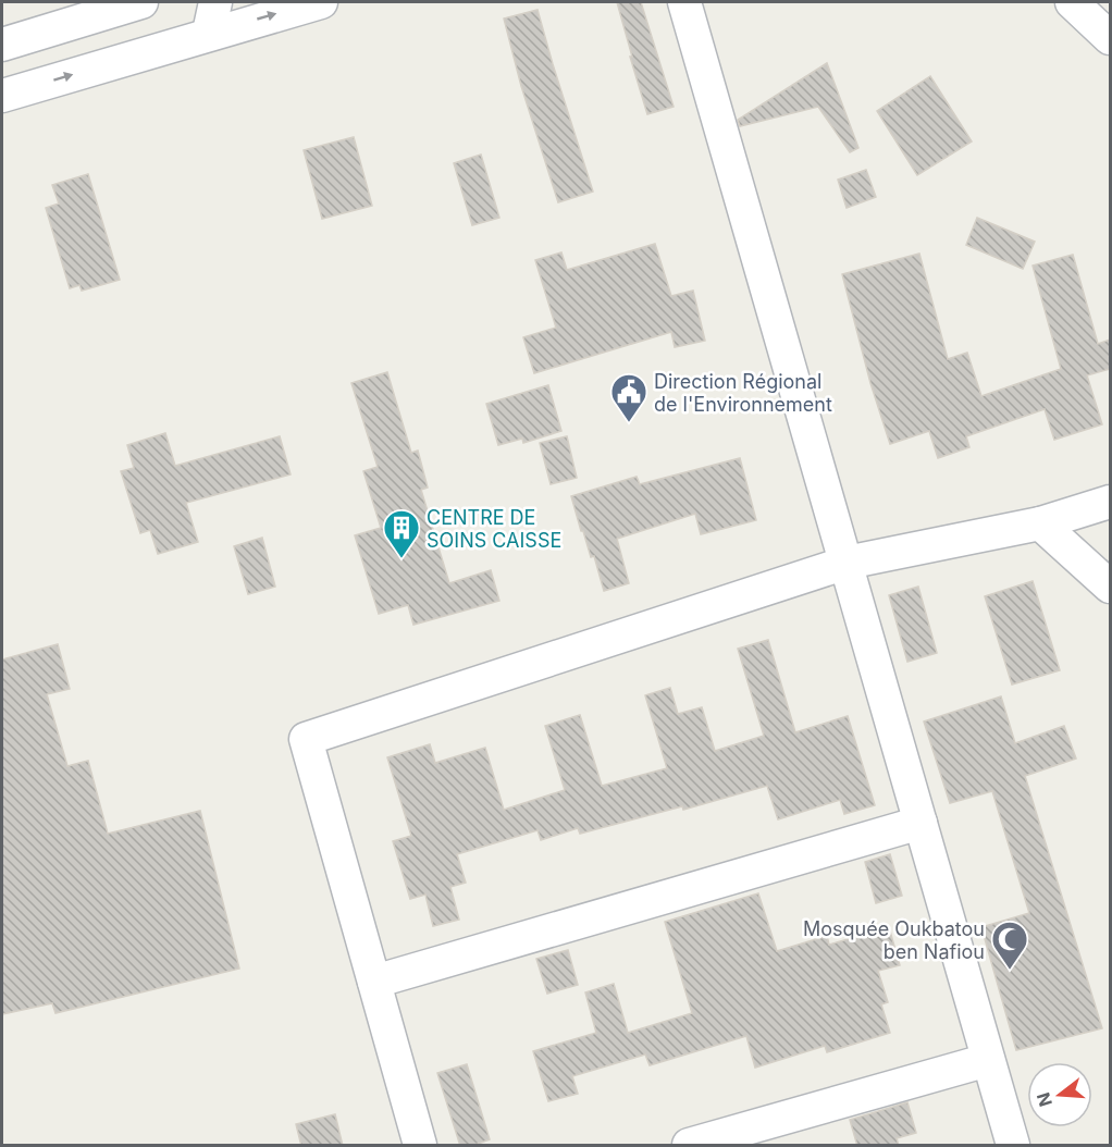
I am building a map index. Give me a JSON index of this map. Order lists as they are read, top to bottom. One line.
{"places":{"public building":["Direction Régional de l'Environnement"],"building":["CENTRE DE SOINS CAISSE"],"mosque":["Mosquée Oukbatou ben Nafiou"]},"north":"left"}
